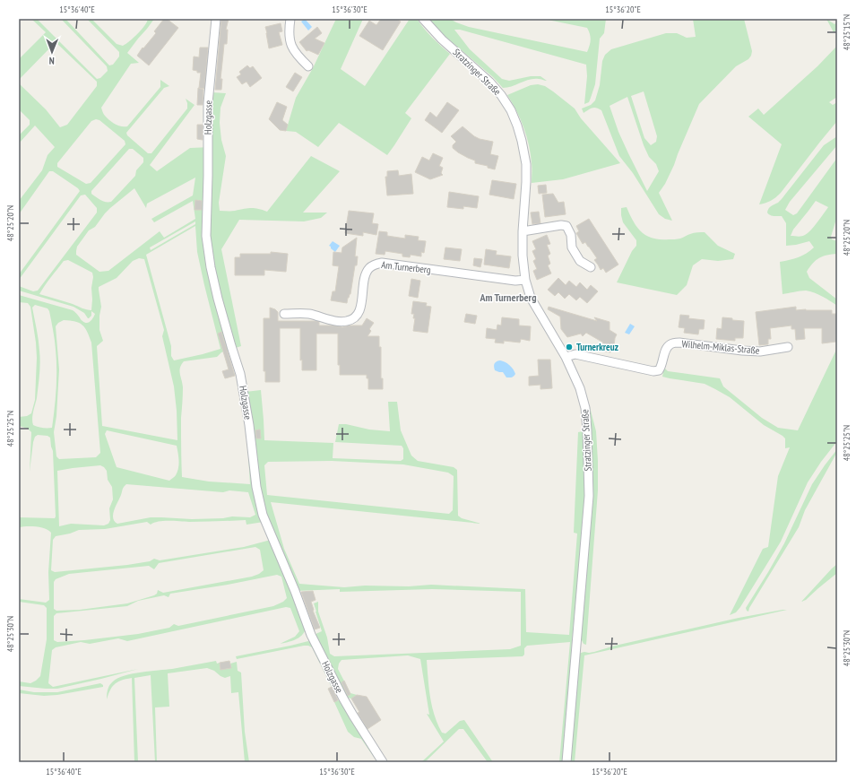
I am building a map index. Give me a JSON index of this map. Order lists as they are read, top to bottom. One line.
{"streets":{"street":["Stratzinger Straße","Holzgasse","Am Turnerberg","Wilhelm-Miklas-Straße"]},"crossings":[["Stratzinger Straße","Am Turnerberg"],["Stratzinger Straße","Wilhelm-Miklas-Straße"]],"districts":["Am Turnerberg"],"places":["Turnerkreuz"],"north":"bottom","coordinates":["15°36'40\"E","15°36'30\"E","15°36'20\"E","48°25'15\"N","48°25'20\"N","48°25'25\"N","48°25'30\"N"]}
